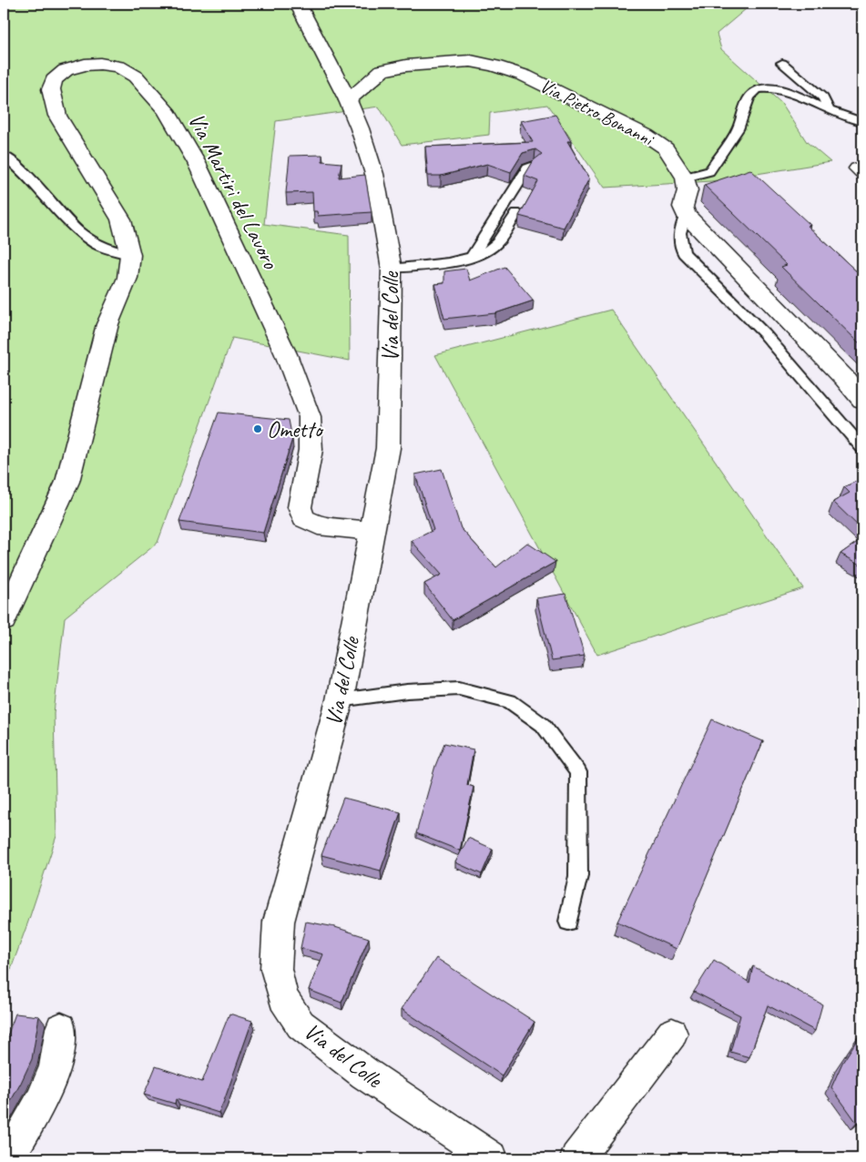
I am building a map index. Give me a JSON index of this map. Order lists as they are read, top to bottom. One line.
{"streets":{"street":["Via Pietro Bonanni","Via Martiri del Lavoro","Via del Colle"]},"crossings":[["Via Pietro Bonanni","Via del Colle"],["Via Martiri del Lavoro","Via del Colle"]],"places":["Ometto"]}
